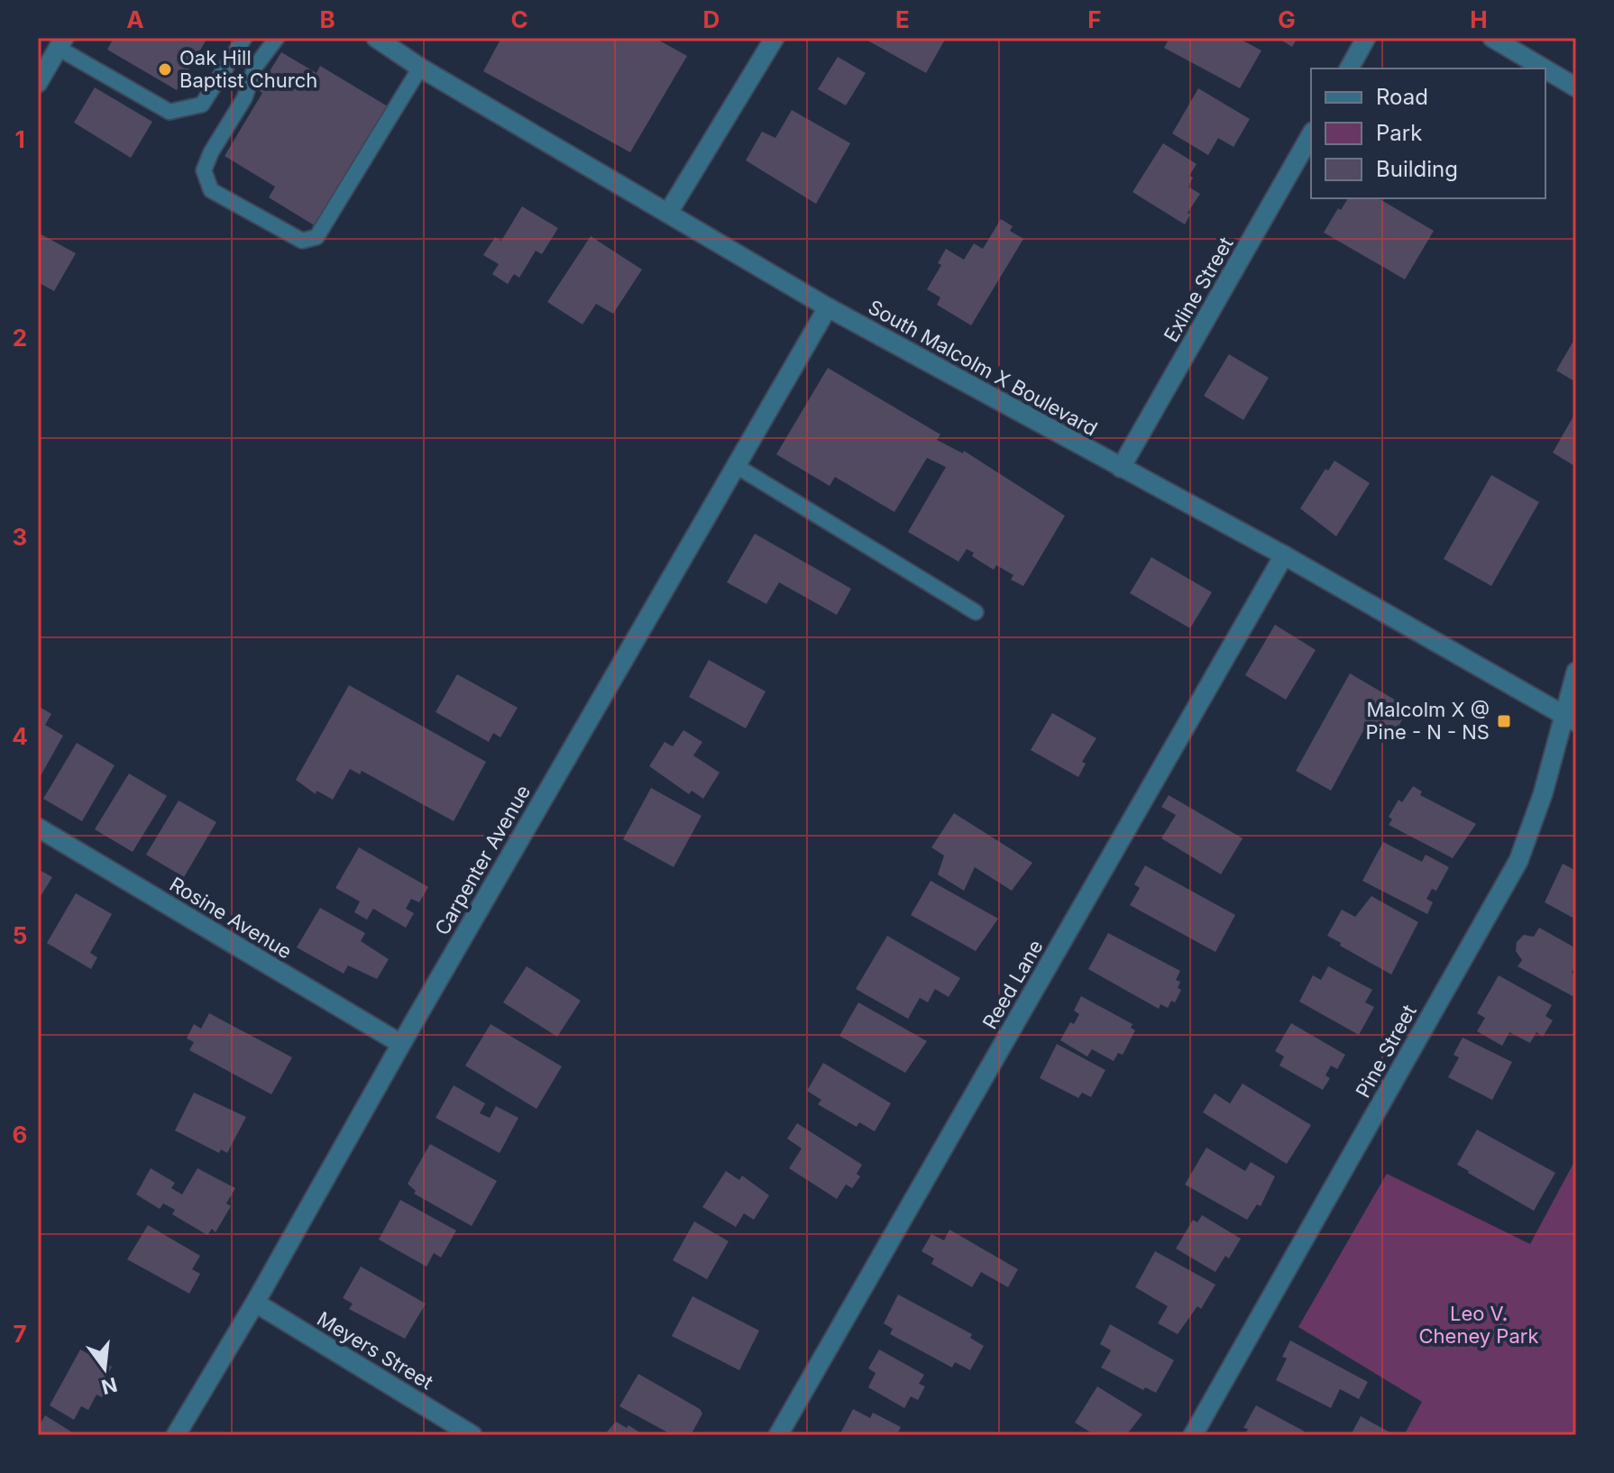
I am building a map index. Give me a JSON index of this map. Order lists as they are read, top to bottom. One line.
{"streets":{"street":["Exline Street","South Malcolm X Boulevard","Carpenter Avenue","Rosine Avenue","Reed Lane","Pine Street","Meyers Street"]},"crossings":[["Exline Street","South Malcolm X Boulevard"],["South Malcolm X Boulevard","Carpenter Avenue"],["South Malcolm X Boulevard","Reed Lane"],["South Malcolm X Boulevard","Pine Street"],["Carpenter Avenue","Rosine Avenue"],["Carpenter Avenue","Meyers Street"]],"parks":["Leo V. Cheney Park"],"places":{"other":["Oak Hill Baptist Church"],"transit":["Malcolm X @ Pine - N - NS"]},"legend":["Road","Park","Building"],"north":"bottom","grid":{"columns":["A","B","C","D","E","F","G","H"],"rows":["1","2","3","4","5","6","7"]}}
